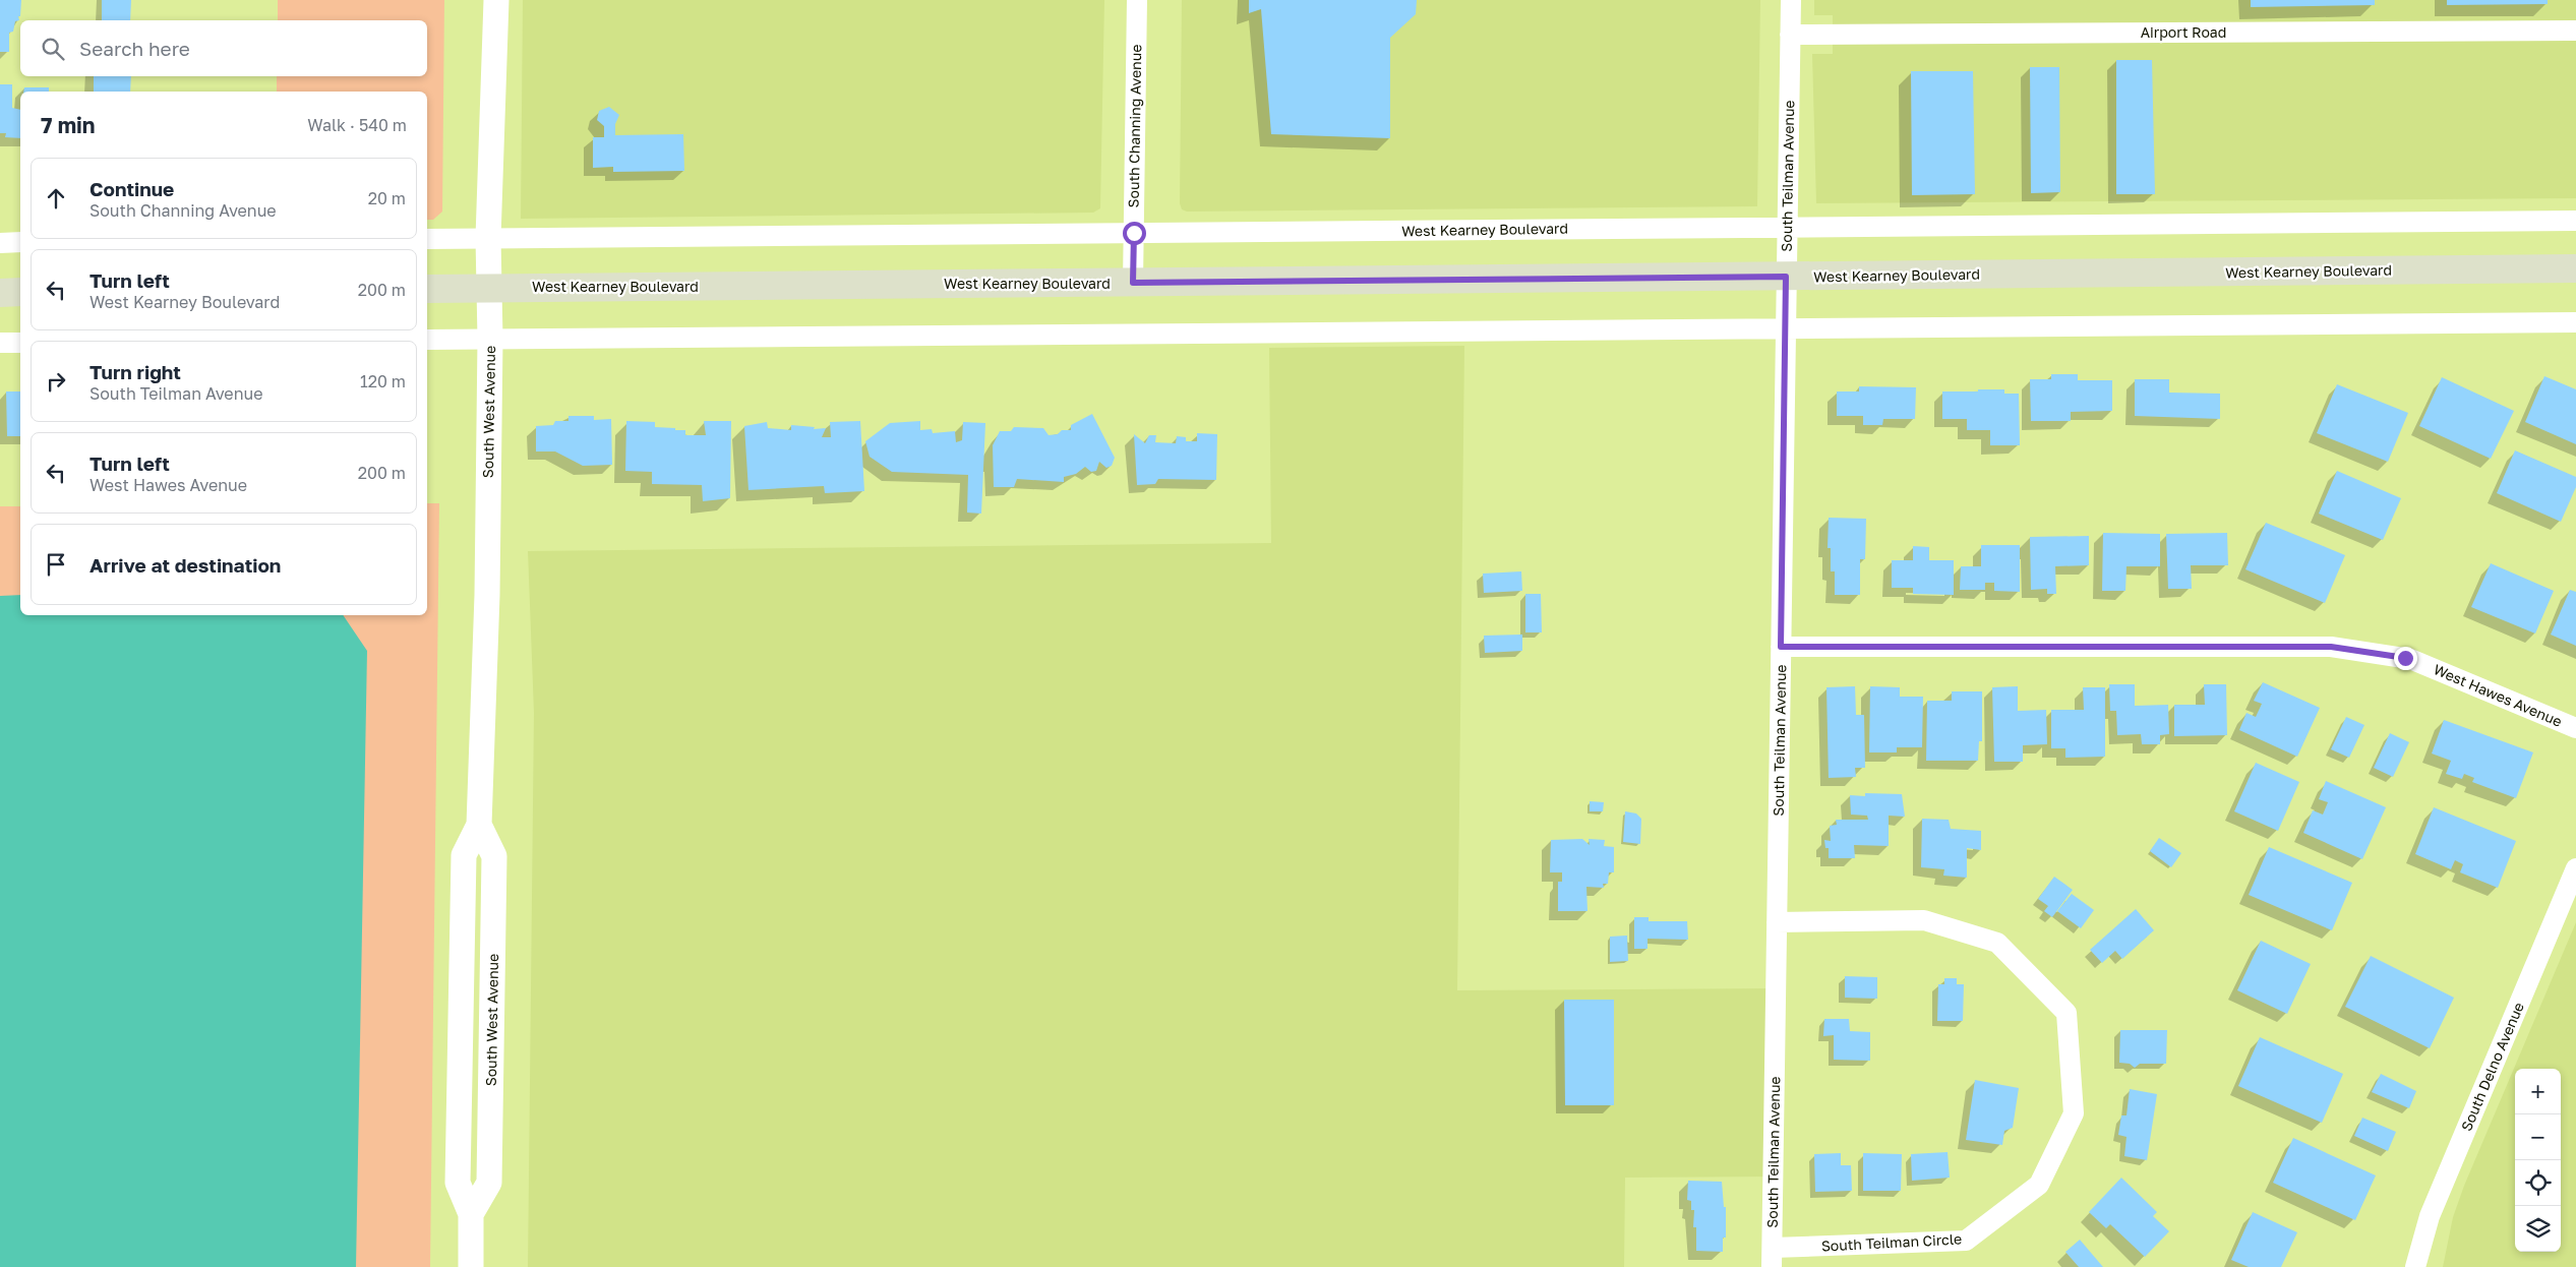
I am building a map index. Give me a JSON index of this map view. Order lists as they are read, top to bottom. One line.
{"streets":{"main road":["West Kearney Boulevard"],"street":["Airport Road","South Channing Avenue","South Teilman Avenue","South West Avenue","West Hawes Avenue","South Delno Avenue","South Teilman Circle"]},"crossings":[["Airport Road","South Teilman Avenue"],["South Channing Avenue","West Kearney Boulevard"],["South Teilman Avenue","West Kearney Boulevard"],["South Teilman Avenue","West Hawes Avenue"],["South Teilman Avenue","South Teilman Circle"],["West Kearney Boulevard","South West Avenue"]],"page":{"search":"Search here","heading":["7 min","Walk · 540 m"],"list":[["Continue","South Channing Avenue","20 m"],["Turn left","West Kearney Boulevard","200 m"],["Turn right","South Teilman Avenue","120 m"],["Turn left","West Hawes Avenue","200 m"],"Arrive at destination"],"map_buttons":["+","−"]}}
